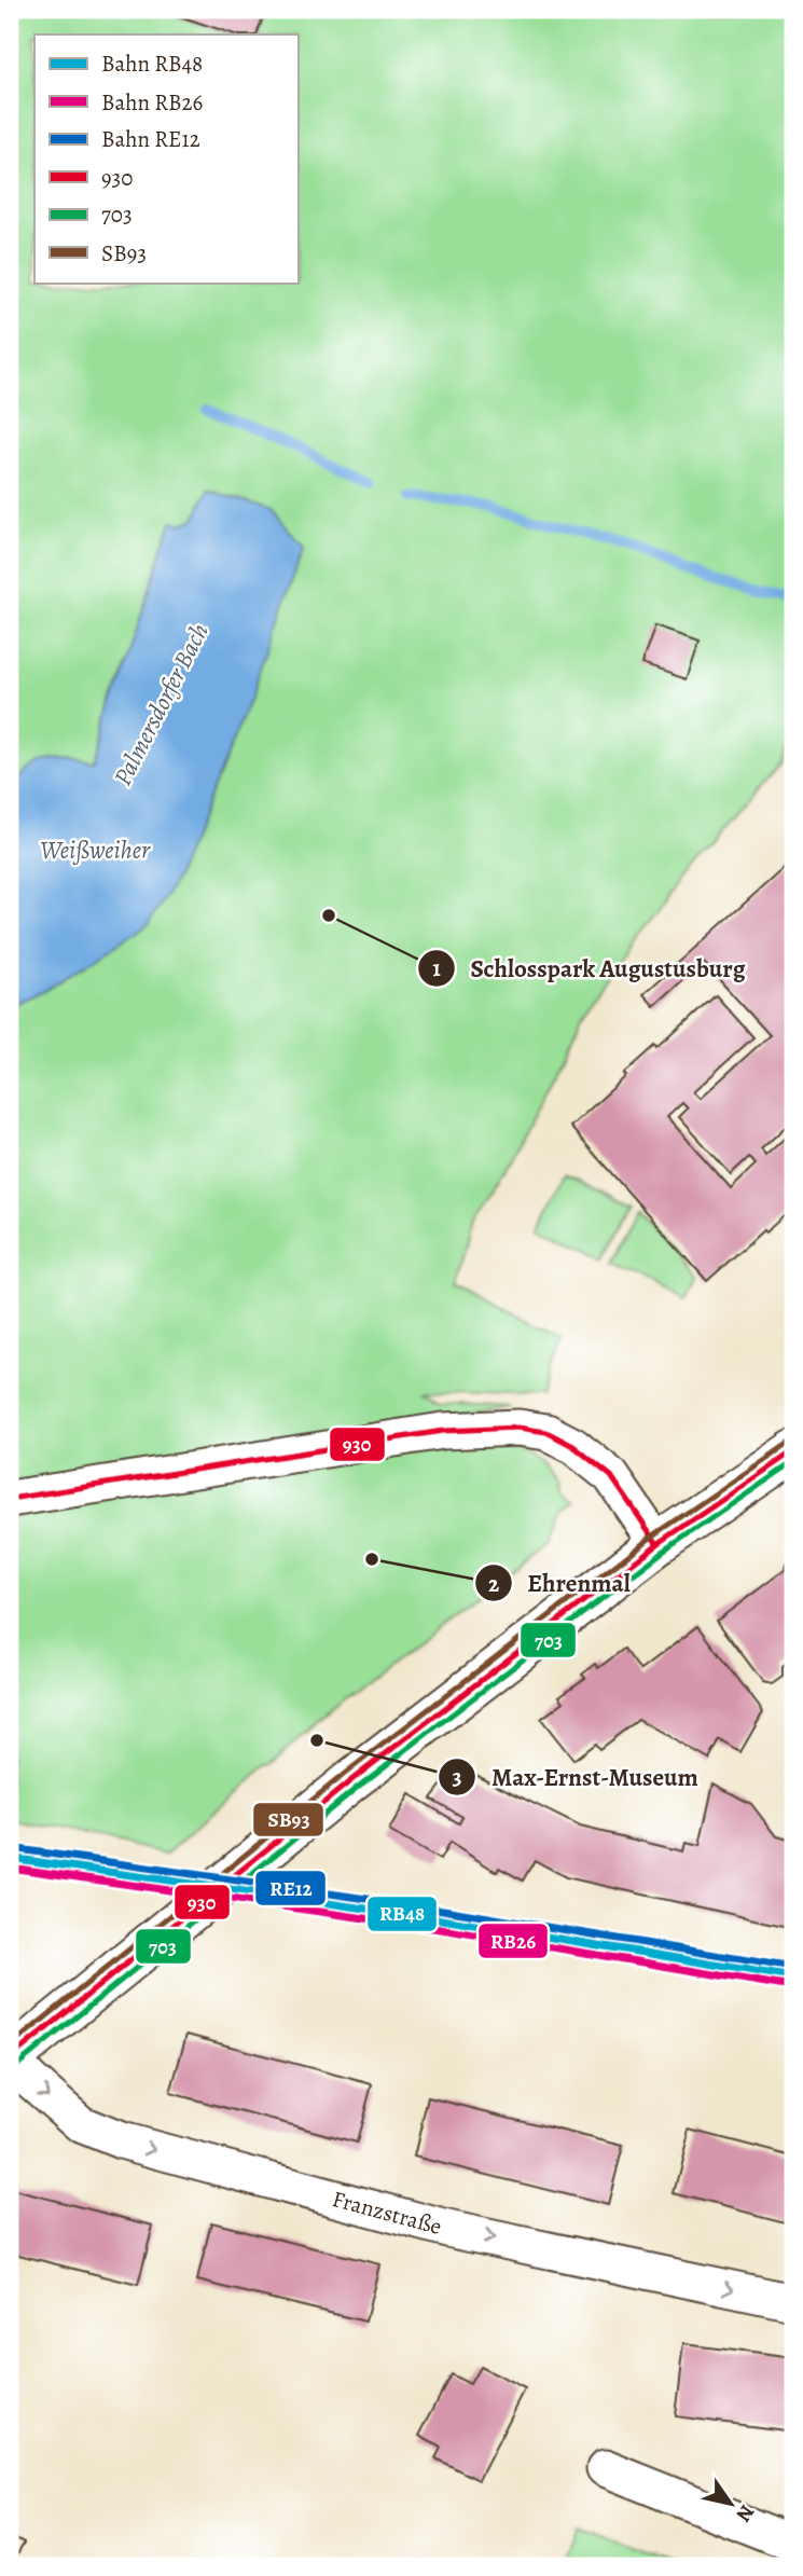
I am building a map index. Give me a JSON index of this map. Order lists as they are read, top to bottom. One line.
{"streets":{"street":["Franzstraße"]},"one_way":["Franzstraße"],"water":["Palmersdorfer Bach","Weißweiher"],"places":["Schlosspark Augustusburg","Ehrenmal","Max-Ernst-Museum"],"lines":["transit line 930","transit line SB93","transit line 703","rail line RE12","rail line RB48","rail line RB26"],"legend":["Bahn RB48","Bahn RB26","Bahn RE12","930","703","SB93"],"north":"bottom right"}
